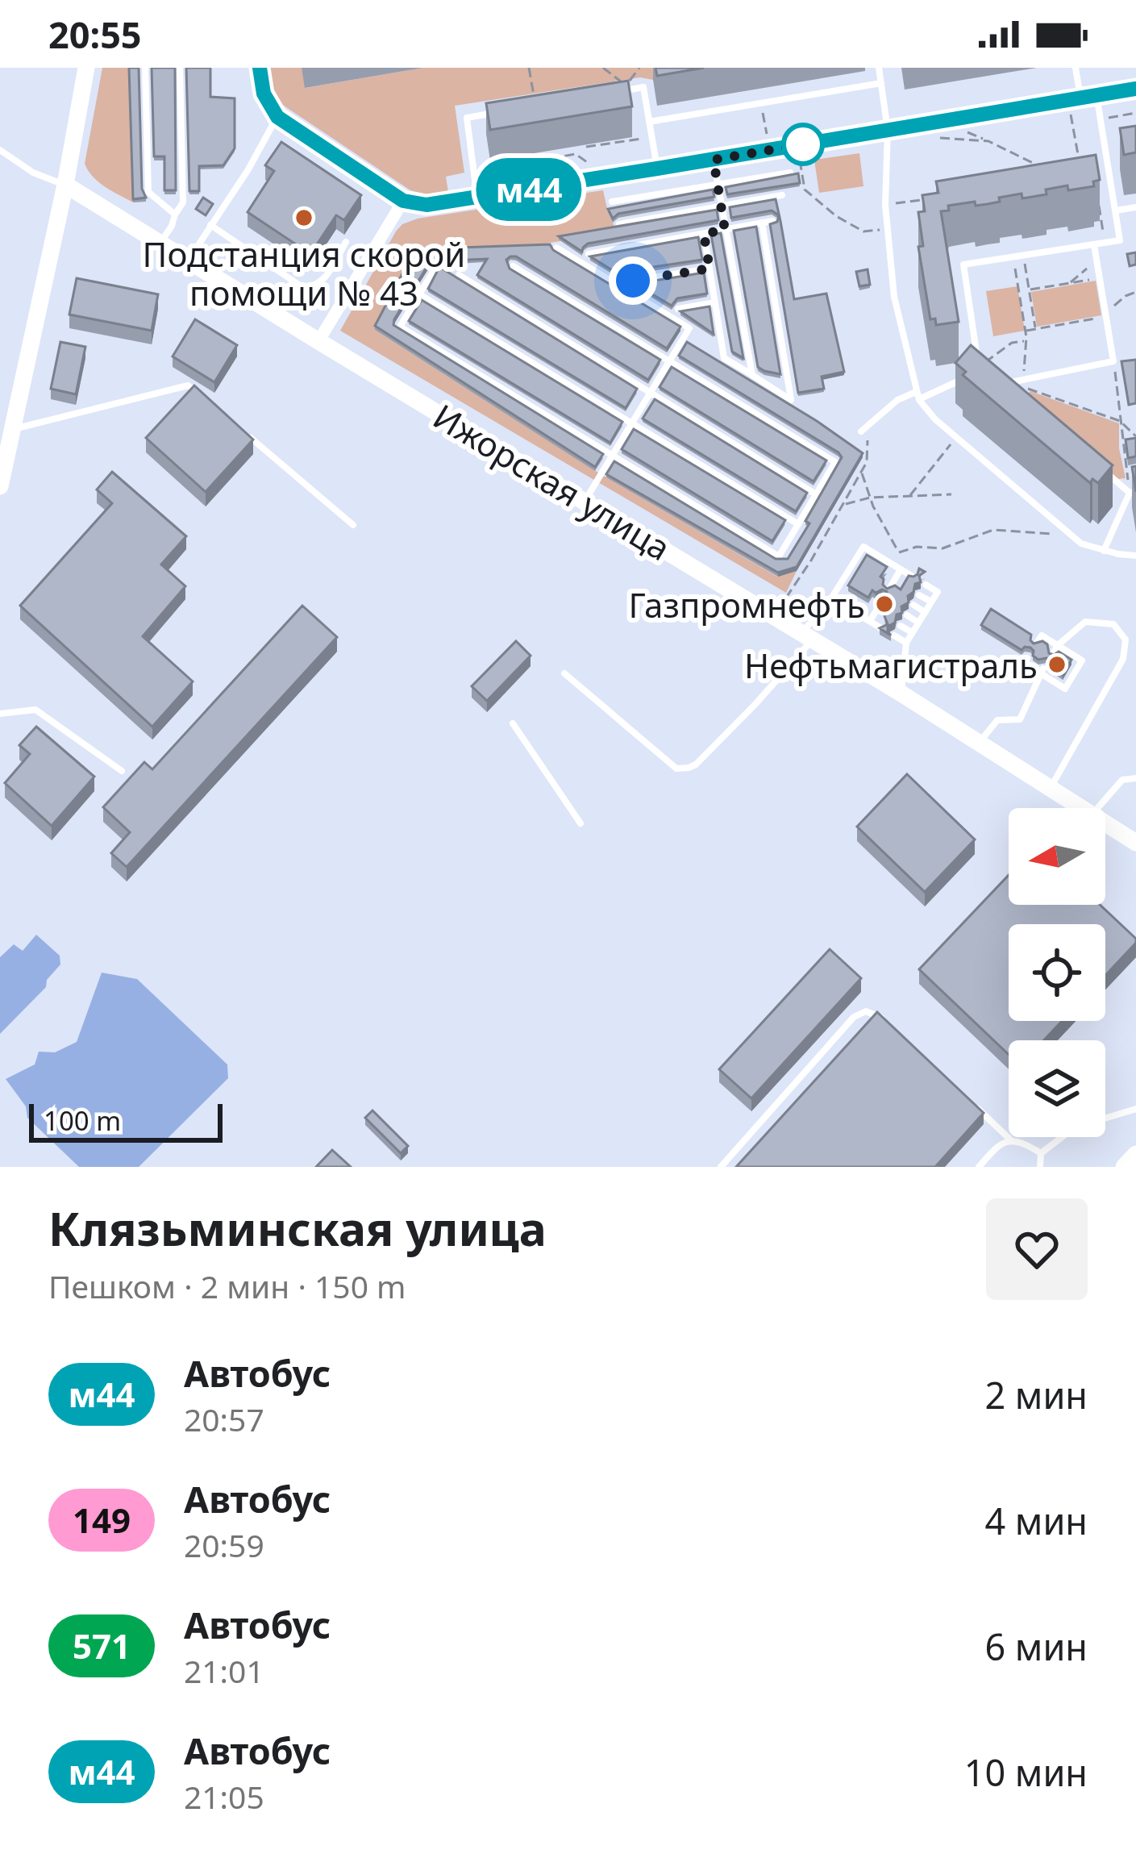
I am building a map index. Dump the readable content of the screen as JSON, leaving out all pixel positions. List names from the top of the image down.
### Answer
{
  "streets": {
    "street": ["Ижорская улица"]
  },
  "places": ["Подстанция скорой помощи № 43", "Газпромнефть", "Нефтьмагистраль"],
  "lines": ["bus line м44"],
  "scale_bar": "100 m",
  "north": "left",
  "page": {
    "status": "20:55",
    "on_map": "м44",
    "scale": "100 m",
    "heading": ["Клязьминская улица", "Пешком · 2 мин · 150 m"],
    "list": [
      {
        "mark": "м44",
        "name": "Автобус",
        "note": "20:57",
        "value": "2 мин"
      },
      {
        "mark": "149",
        "name": "Автобус",
        "note": "20:59",
        "value": "4 мин"
      },
      {
        "mark": "571",
        "name": "Автобус",
        "note": "21:01",
        "value": "6 мин"
      },
      {
        "mark": "м44",
        "name": "Автобус",
        "note": "21:05",
        "value": "10 мин"
      }
    ]
  }
}
